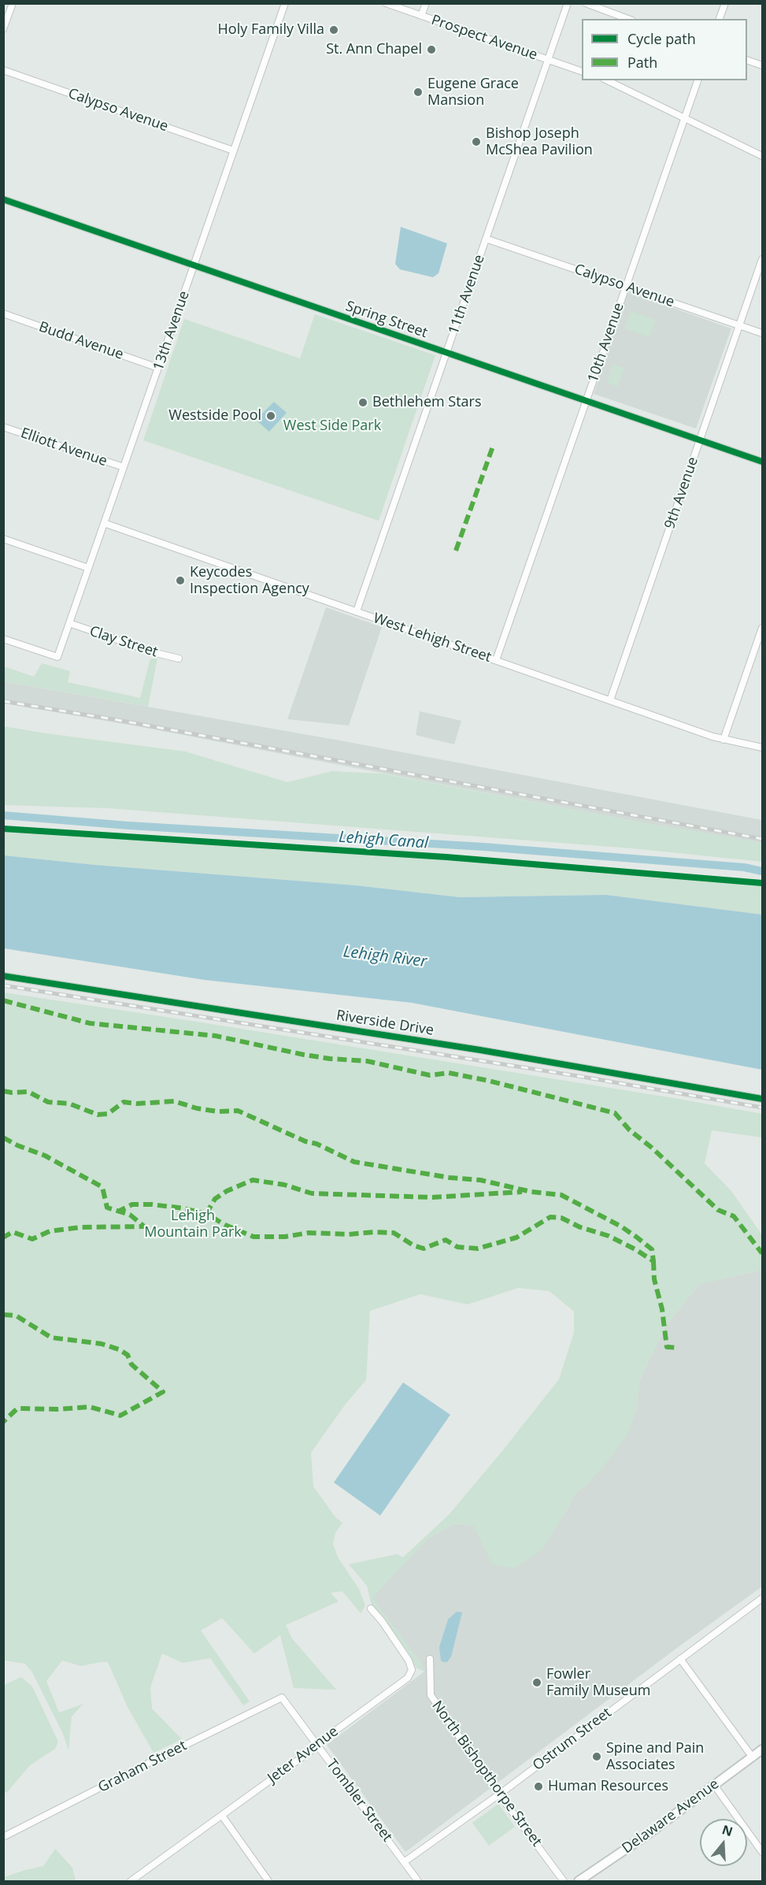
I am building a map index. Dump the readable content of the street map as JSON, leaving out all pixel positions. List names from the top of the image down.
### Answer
{
  "streets": {
    "main road": ["Delaware Avenue"],
    "street": [
      "Prospect Avenue",
      "Calypso Avenue",
      "11th Avenue",
      "Spring Street",
      "13th Avenue",
      "Budd Avenue",
      "10th Avenue",
      "Elliott Avenue",
      "9th Avenue",
      "West Lehigh Street",
      "Clay Street",
      "Riverside Drive",
      "Ostrum Street",
      "Jeter Avenue",
      "Graham Street",
      "North Bishopthorpe Street",
      "Tombler Street"
    ]
  },
  "crossings": [
    ["Prospect Avenue", "11th Avenue"],
    ["Calypso Avenue", "11th Avenue"],
    ["Calypso Avenue", "13th Avenue"],
    ["Calypso Avenue", "10th Avenue"],
    ["Calypso Avenue", "9th Avenue"],
    ["11th Avenue", "Spring Street"],
    ["11th Avenue", "West Lehigh Street"],
    ["Spring Street", "13th Avenue"],
    ["Spring Street", "10th Avenue"],
    ["Spring Street", "9th Avenue"],
    ["13th Avenue", "Budd Avenue"],
    ["13th Avenue", "Elliott Avenue"],
    ["13th Avenue", "West Lehigh Street"],
    ["13th Avenue", "Clay Street"],
    ["10th Avenue", "West Lehigh Street"],
    ["9th Avenue", "West Lehigh Street"],
    ["Ostrum Street", "North Bishopthorpe Street"],
    ["Ostrum Street", "Tombler Street"],
    ["Jeter Avenue", "Tombler Street"],
    ["Graham Street", "Tombler Street"]
  ],
  "water": ["Lehigh Canal", "Lehigh River"],
  "parks": ["West Side Park", "Lehigh Mountain Park"],
  "places": [
    "Holy Family Villa",
    "St. Ann Chapel",
    "Eugene Grace Mansion",
    "Bishop Joseph McShea Pavilion",
    "Bethlehem Stars",
    "Westside Pool",
    "Keycodes Inspection Agency",
    "Fowler Family Museum",
    "Spine and Pain Associates",
    "Human Resources"
  ],
  "legend": ["Cycle path", "Path"],
  "north": "top"
}
